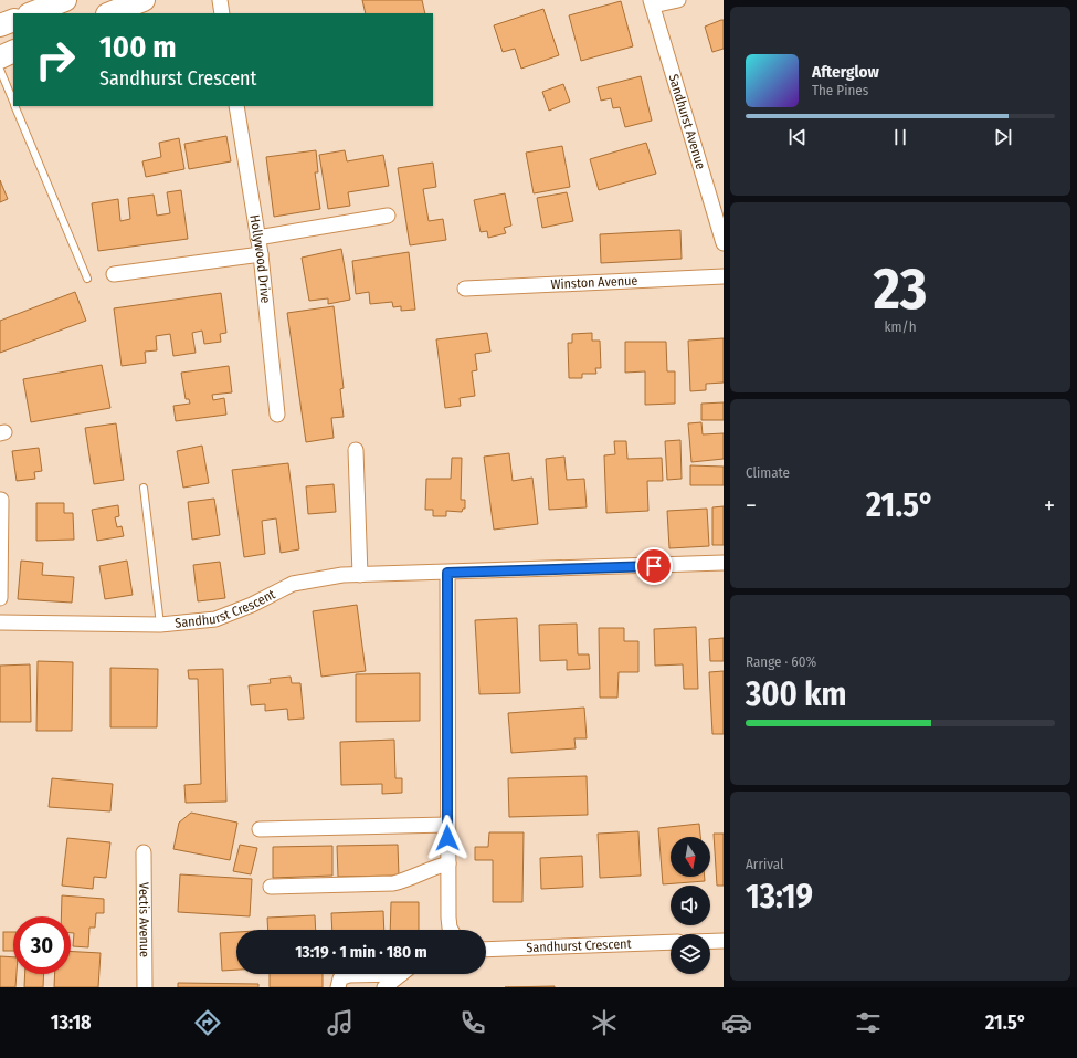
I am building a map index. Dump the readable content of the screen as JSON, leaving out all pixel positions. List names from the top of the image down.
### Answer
{
  "streets": {
    "street": [
      "Sandhurst Avenue",
      "Hollywood Drive",
      "Winston Avenue",
      "Sandhurst Crescent",
      "Vectis Avenue"
    ]
  },
  "north": "bottom",
  "page": {
    "turn": ["100 m", "Sandhurst Crescent"],
    "song": ["Afterglow", "The Pines"],
    "tile": [
      ["23", "km/h"],
      "Climate",
      ["Range · 60%", "300 km"],
      ["Arrival", "13:19"]
    ],
    "heat": ["−", "21.5°", "+"],
    "limit": "30",
    "trip": "13:19 · 1 min · 180 m",
    "tabs": ["13:18", "21.5°"]
  }
}
